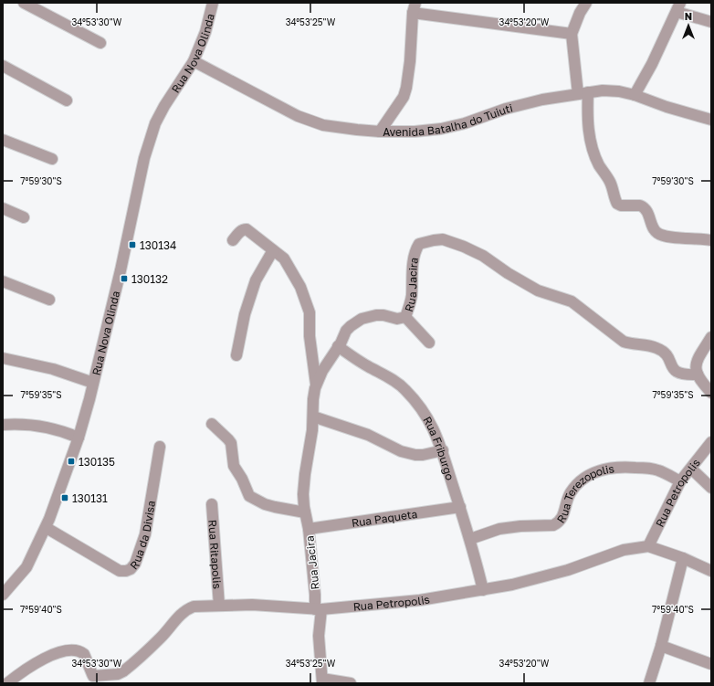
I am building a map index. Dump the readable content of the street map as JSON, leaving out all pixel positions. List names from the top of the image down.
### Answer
{
  "streets": {
    "street": [
      "Rua Nova Olinda",
      "Avenida Batalha do Tuiuti",
      "Rua Jacira",
      "Rua Friburgo",
      "Rua Petropolis",
      "Rua Terezopolis",
      "Rua Paqueta",
      "Rua da Divisa",
      "Rua Ritapolis"
    ]
  },
  "crossings": [
    ["Rua Nova Olinda", "Avenida Batalha do Tuiuti"],
    ["Rua Nova Olinda", "Rua da Divisa"],
    ["Rua Jacira", "Rua Friburgo"],
    ["Rua Jacira", "Rua Petropolis"],
    ["Rua Jacira", "Rua Paqueta"],
    ["Rua Friburgo", "Rua Petropolis"],
    ["Rua Friburgo", "Rua Terezopolis"],
    ["Rua Friburgo", "Rua Paqueta"],
    ["Rua Petropolis", "Rua Terezopolis"],
    ["Rua Petropolis", "Rua Ritapolis"]
  ],
  "places": {
    "transit": [
      "130134",
      "130132",
      "130135",
      "130131"
    ]
  },
  "north": "top",
  "coordinates": [
    "34°53'30\"W",
    "34°53'25\"W",
    "34°53'20\"W",
    "7°59'30\"S",
    "7°59'35\"S",
    "7°59'40\"S"
  ]
}
